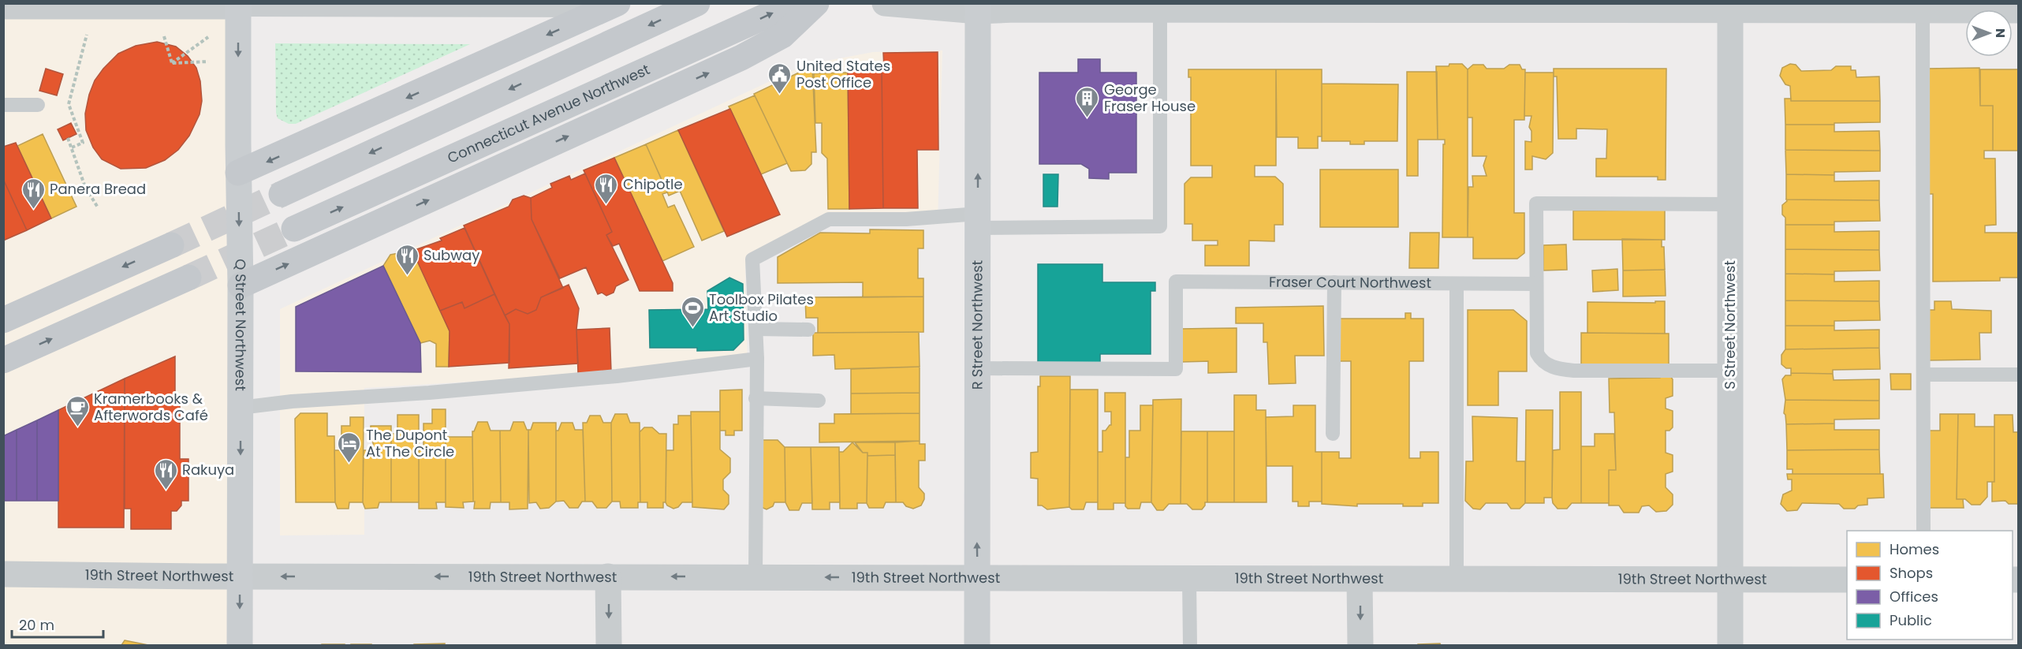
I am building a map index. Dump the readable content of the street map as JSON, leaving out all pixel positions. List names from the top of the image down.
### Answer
{
  "streets": {
    "main road": ["Connecticut Avenue Northwest", "Q Street Northwest", "R Street Northwest"],
    "street": ["S Street Northwest", "19th Street Northwest"],
    "lane": ["Fraser Court Northwest"]
  },
  "crossings": [
    ["Fraser Court Northwest", "R Street Northwest"],
    ["Q Street Northwest", "19th Street Northwest"],
    ["R Street Northwest", "19th Street Northwest"],
    ["S Street Northwest", "19th Street Northwest"]
  ],
  "one_way": ["Q Street Northwest", "R Street Northwest", "19th Street Northwest"],
  "places": {
    "public building": ["United States Post Office"],
    "building": ["George Fraser House"],
    "restaurant": [
      "Chipotle",
      "Panera Bread",
      "Subway",
      "Rakuya"
    ],
    "sports": ["Toolbox Pilates Art Studio"],
    "cafe": ["Kramerbooks & Afterwords Café"],
    "hotel": ["The Dupont At The Circle"]
  },
  "legend": [
    "Homes",
    "Shops",
    "Offices",
    "Public"
  ],
  "scale_bar": "20 m",
  "north": "right"
}
